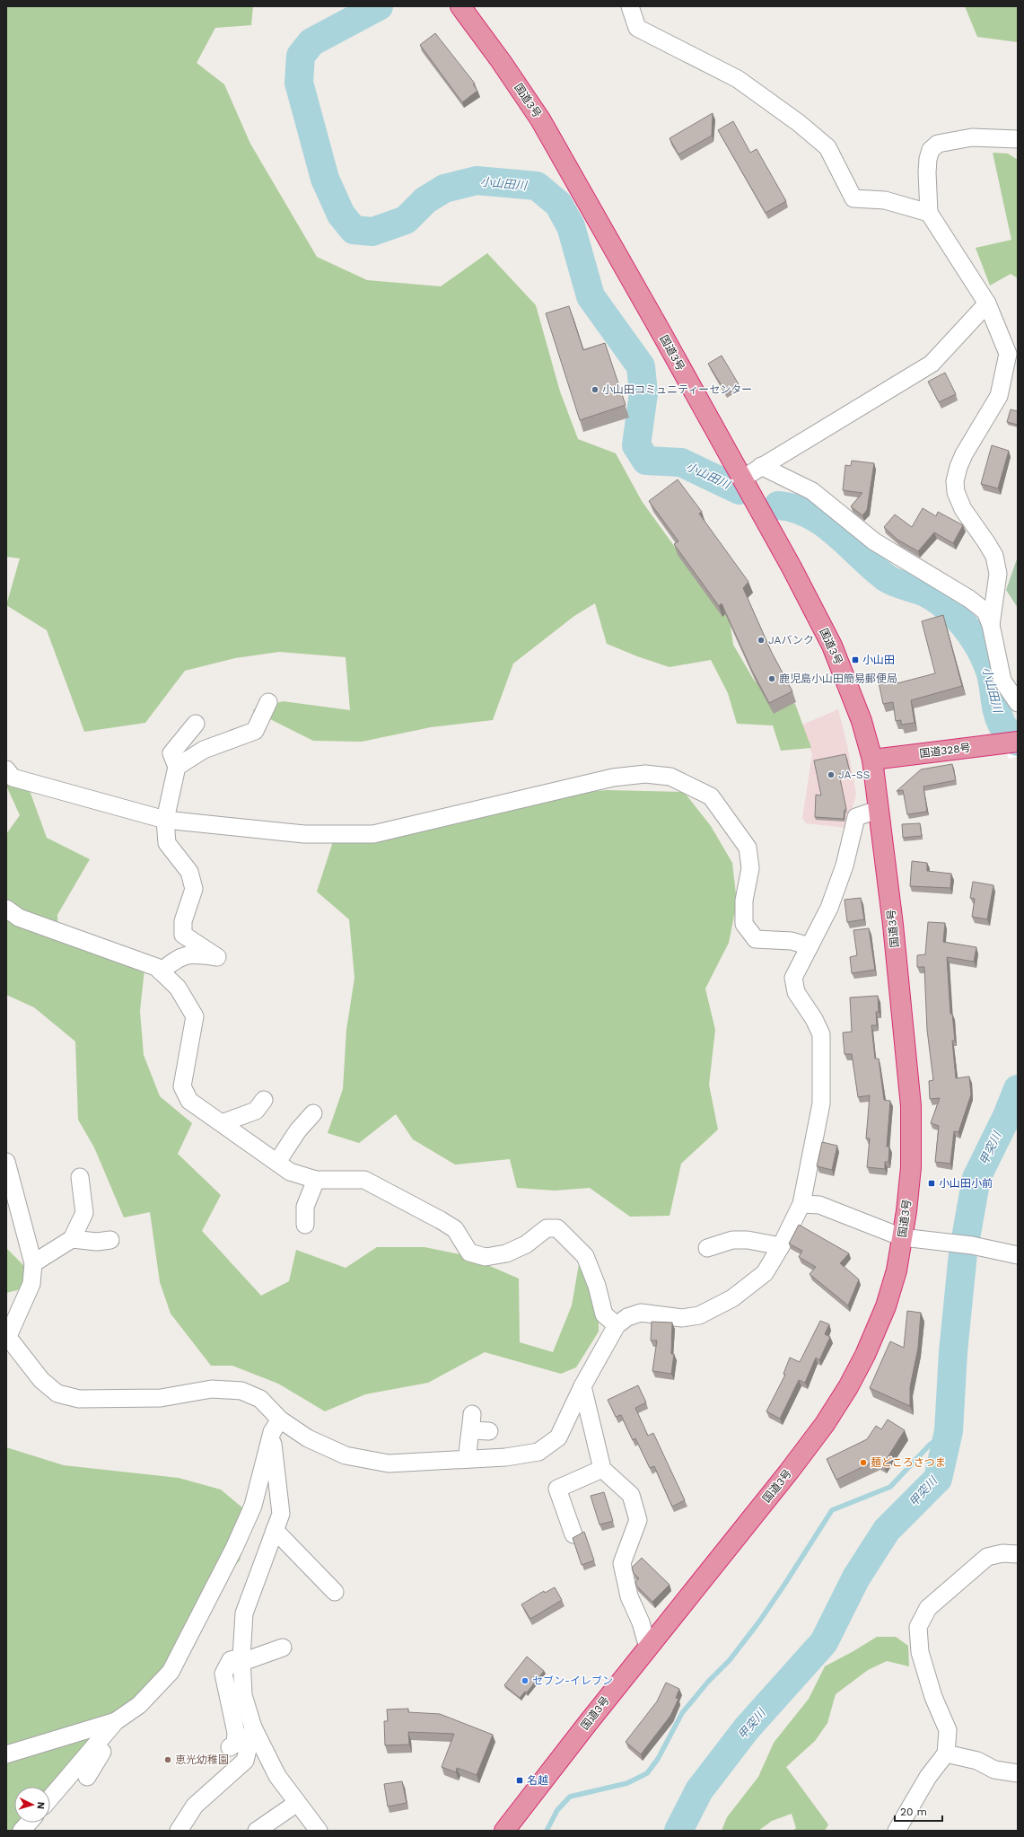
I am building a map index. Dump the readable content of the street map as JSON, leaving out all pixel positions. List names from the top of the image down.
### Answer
{
  "streets": {
    "highway": ["国道3号", "国道328号"]
  },
  "crossings": [
    ["国道3号", "国道328号"]
  ],
  "water": ["小山田川", "甲突川"],
  "places": {
    "other": [
      "小山田コミュニティーセンター",
      "JAバンク",
      "鹿児島小山田簡易郵便局",
      "JA-SS",
      "麺どころさつま",
      "セブン-イレブン",
      "恵光幼稚園"
    ],
    "transit": ["小山田", "小山田小前", "名越"]
  },
  "scale_bar": "20 m",
  "north": "right"
}
